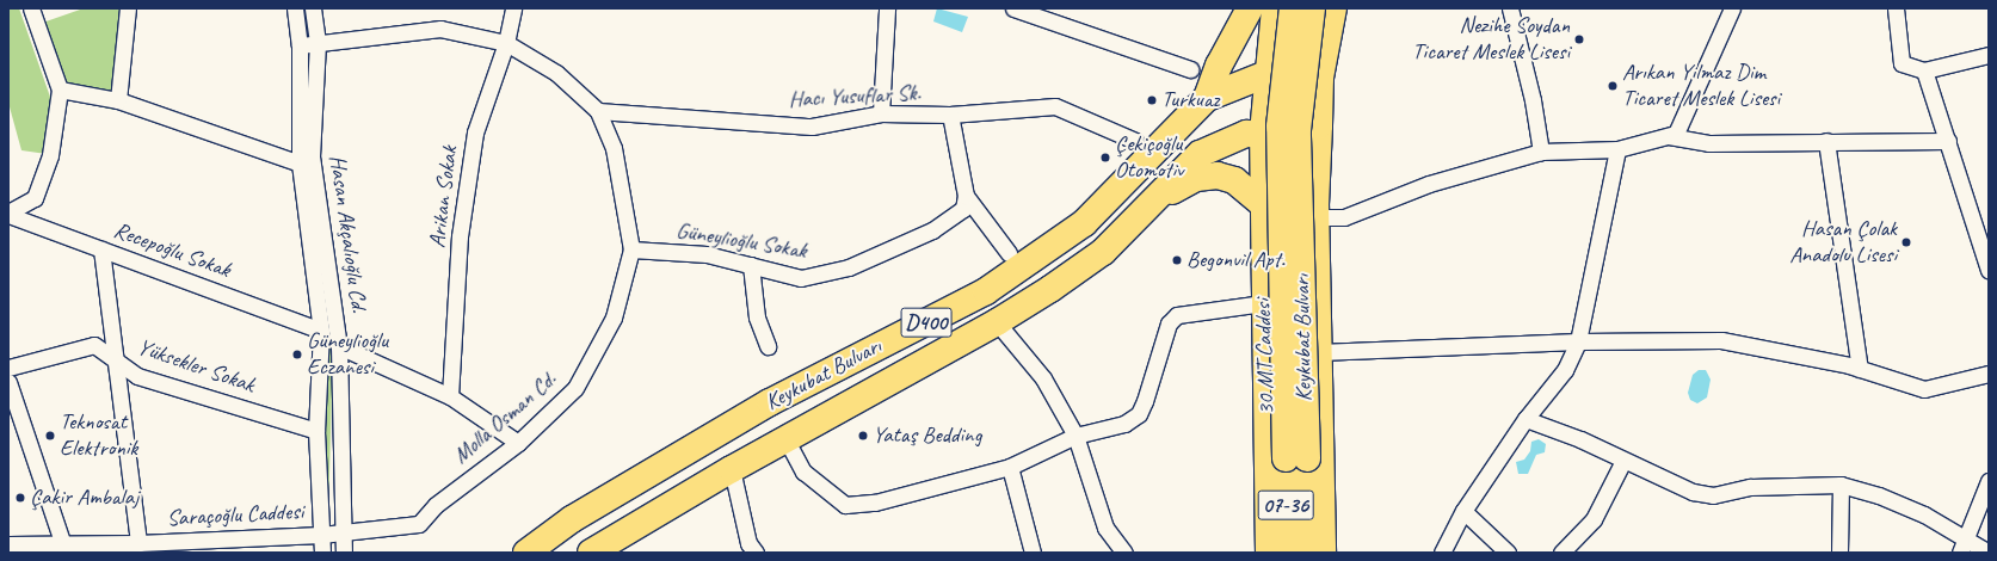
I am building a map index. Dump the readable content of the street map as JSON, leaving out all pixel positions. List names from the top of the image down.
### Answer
{
  "streets": {
    "highway": ["D400", "Keykubat Bulvarı", "07-36"],
    "main road": ["30 MT Caddesi"],
    "street": [
      "Hacı Yusuflar Sk.",
      "Arikan Sokak",
      "Hasan Akçalıoğlu Cd.",
      "Güneylioğlu Sokak",
      "Recepoğlu Sokak",
      "Yüksekler Sokak",
      "Molla Osman Cd.",
      "Saraçoğlu Caddesi"
    ]
  },
  "crossings": [
    ["Hacı Yusuflar Sk.", "Molla Osman Cd."],
    ["Arikan Sokak", "Molla Osman Cd."],
    ["Hasan Akçalıoğlu Cd.", "Recepoğlu Sokak"],
    ["Hasan Akçalıoğlu Cd.", "Yüksekler Sokak"],
    ["Hasan Akçalıoğlu Cd.", "Molla Osman Cd."],
    ["Hasan Akçalıoğlu Cd.", "Saraçoğlu Caddesi"],
    ["Güneylioğlu Sokak", "Molla Osman Cd."],
    ["Keykubat Bulvarı", "30 MT Caddesi"],
    ["Keykubat Bulvarı", "07-36"],
    ["Molla Osman Cd.", "Saraçoğlu Caddesi"]
  ],
  "places": [
    "Nezihe Soydan Ticaret Meslek Lisesi",
    "Arıkan Yılmaz Dim Ticaret Meslek Lisesi",
    "Turkuaz",
    "Çekiçoğlu Otomotiv",
    "Hasan Çolak Anadolu Lisesi",
    "Begonvil Apt.",
    "Güneylioğlu Eczanesi",
    "Teknosat Elektronik",
    "Yataş Bedding",
    "Çakir Ambalaj"
  ]
}
